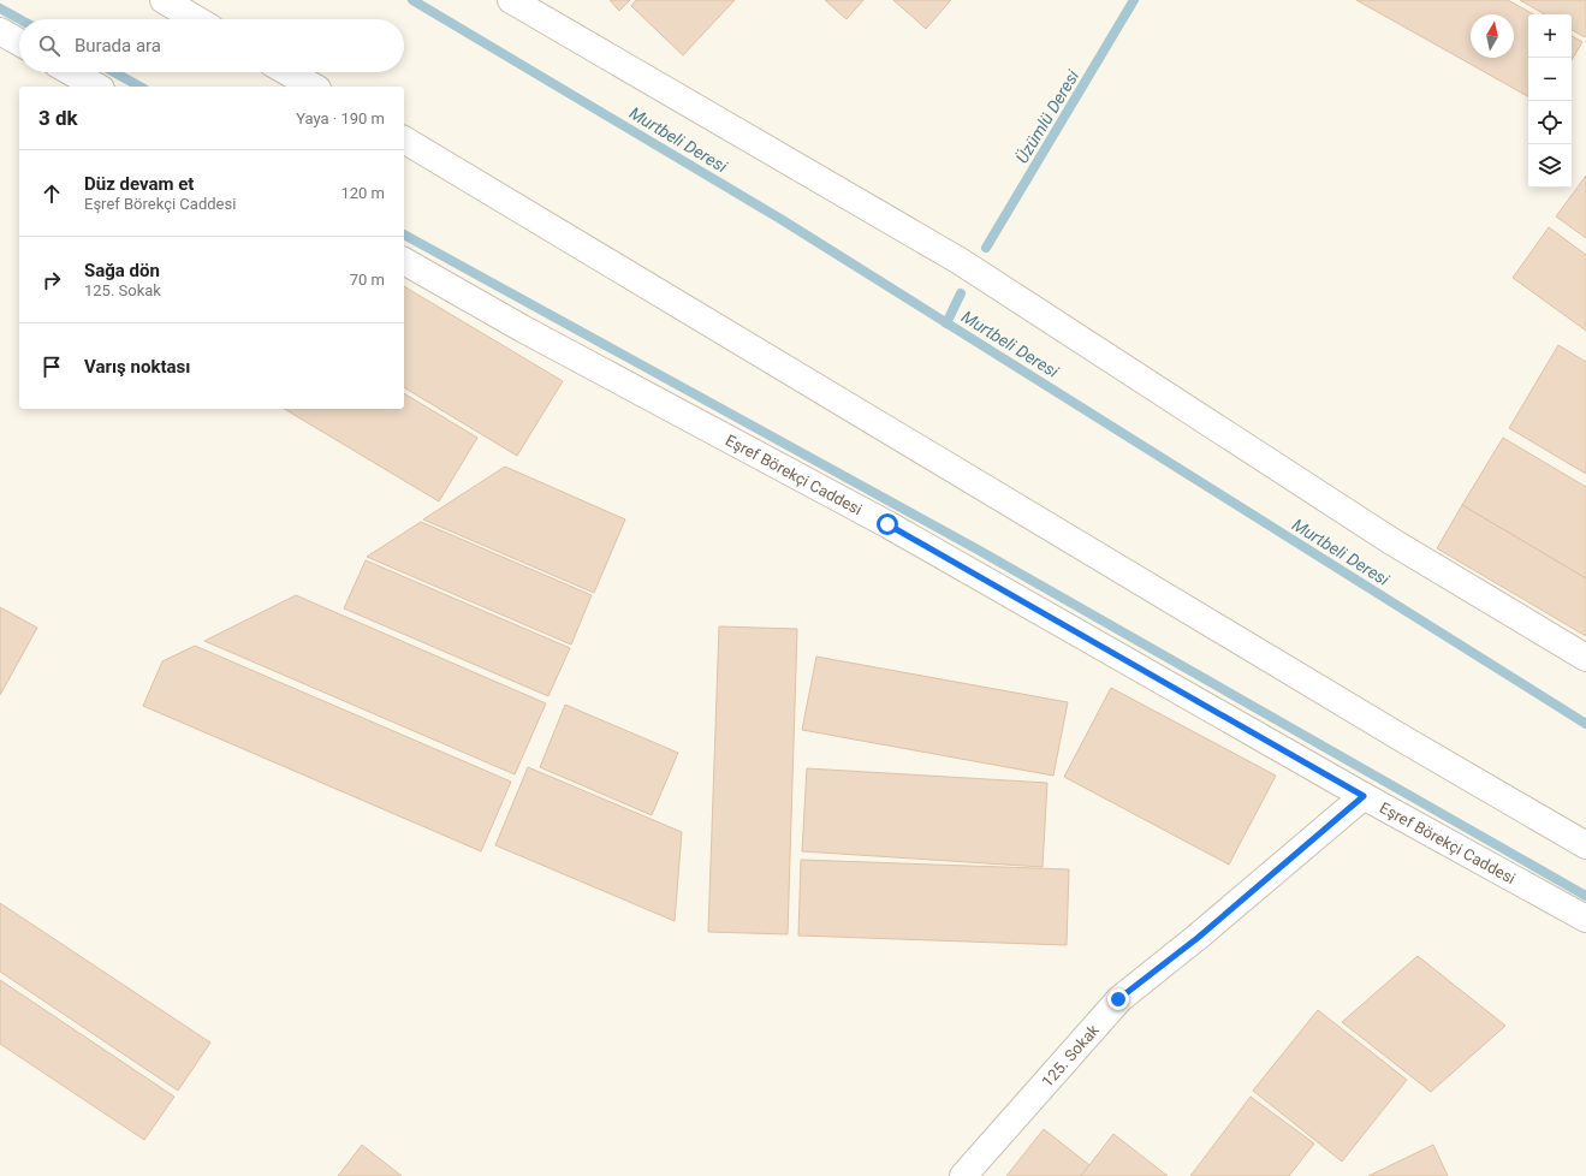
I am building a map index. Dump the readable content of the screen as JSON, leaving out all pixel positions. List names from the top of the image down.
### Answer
{
  "streets": {
    "street": ["Eşref Börekçi Caddesi", "125. Sokak"]
  },
  "crossings": [
    ["Eşref Börekçi Caddesi", "125. Sokak"]
  ],
  "water": ["Üzümlü Deresi", "Murtbeli Deresi"],
  "north": "top",
  "page": {
    "map_buttons": ["+", "−"],
    "search": "Burada ara",
    "heading": ["3 dk", "Yaya · 190 m"],
    "list": [
      ["Düz devam et", "Eşref Börekçi Caddesi", "120 m"],
      ["Sağa dön", "125. Sokak", "70 m"],
      "Varış noktası"
    ]
  }
}
